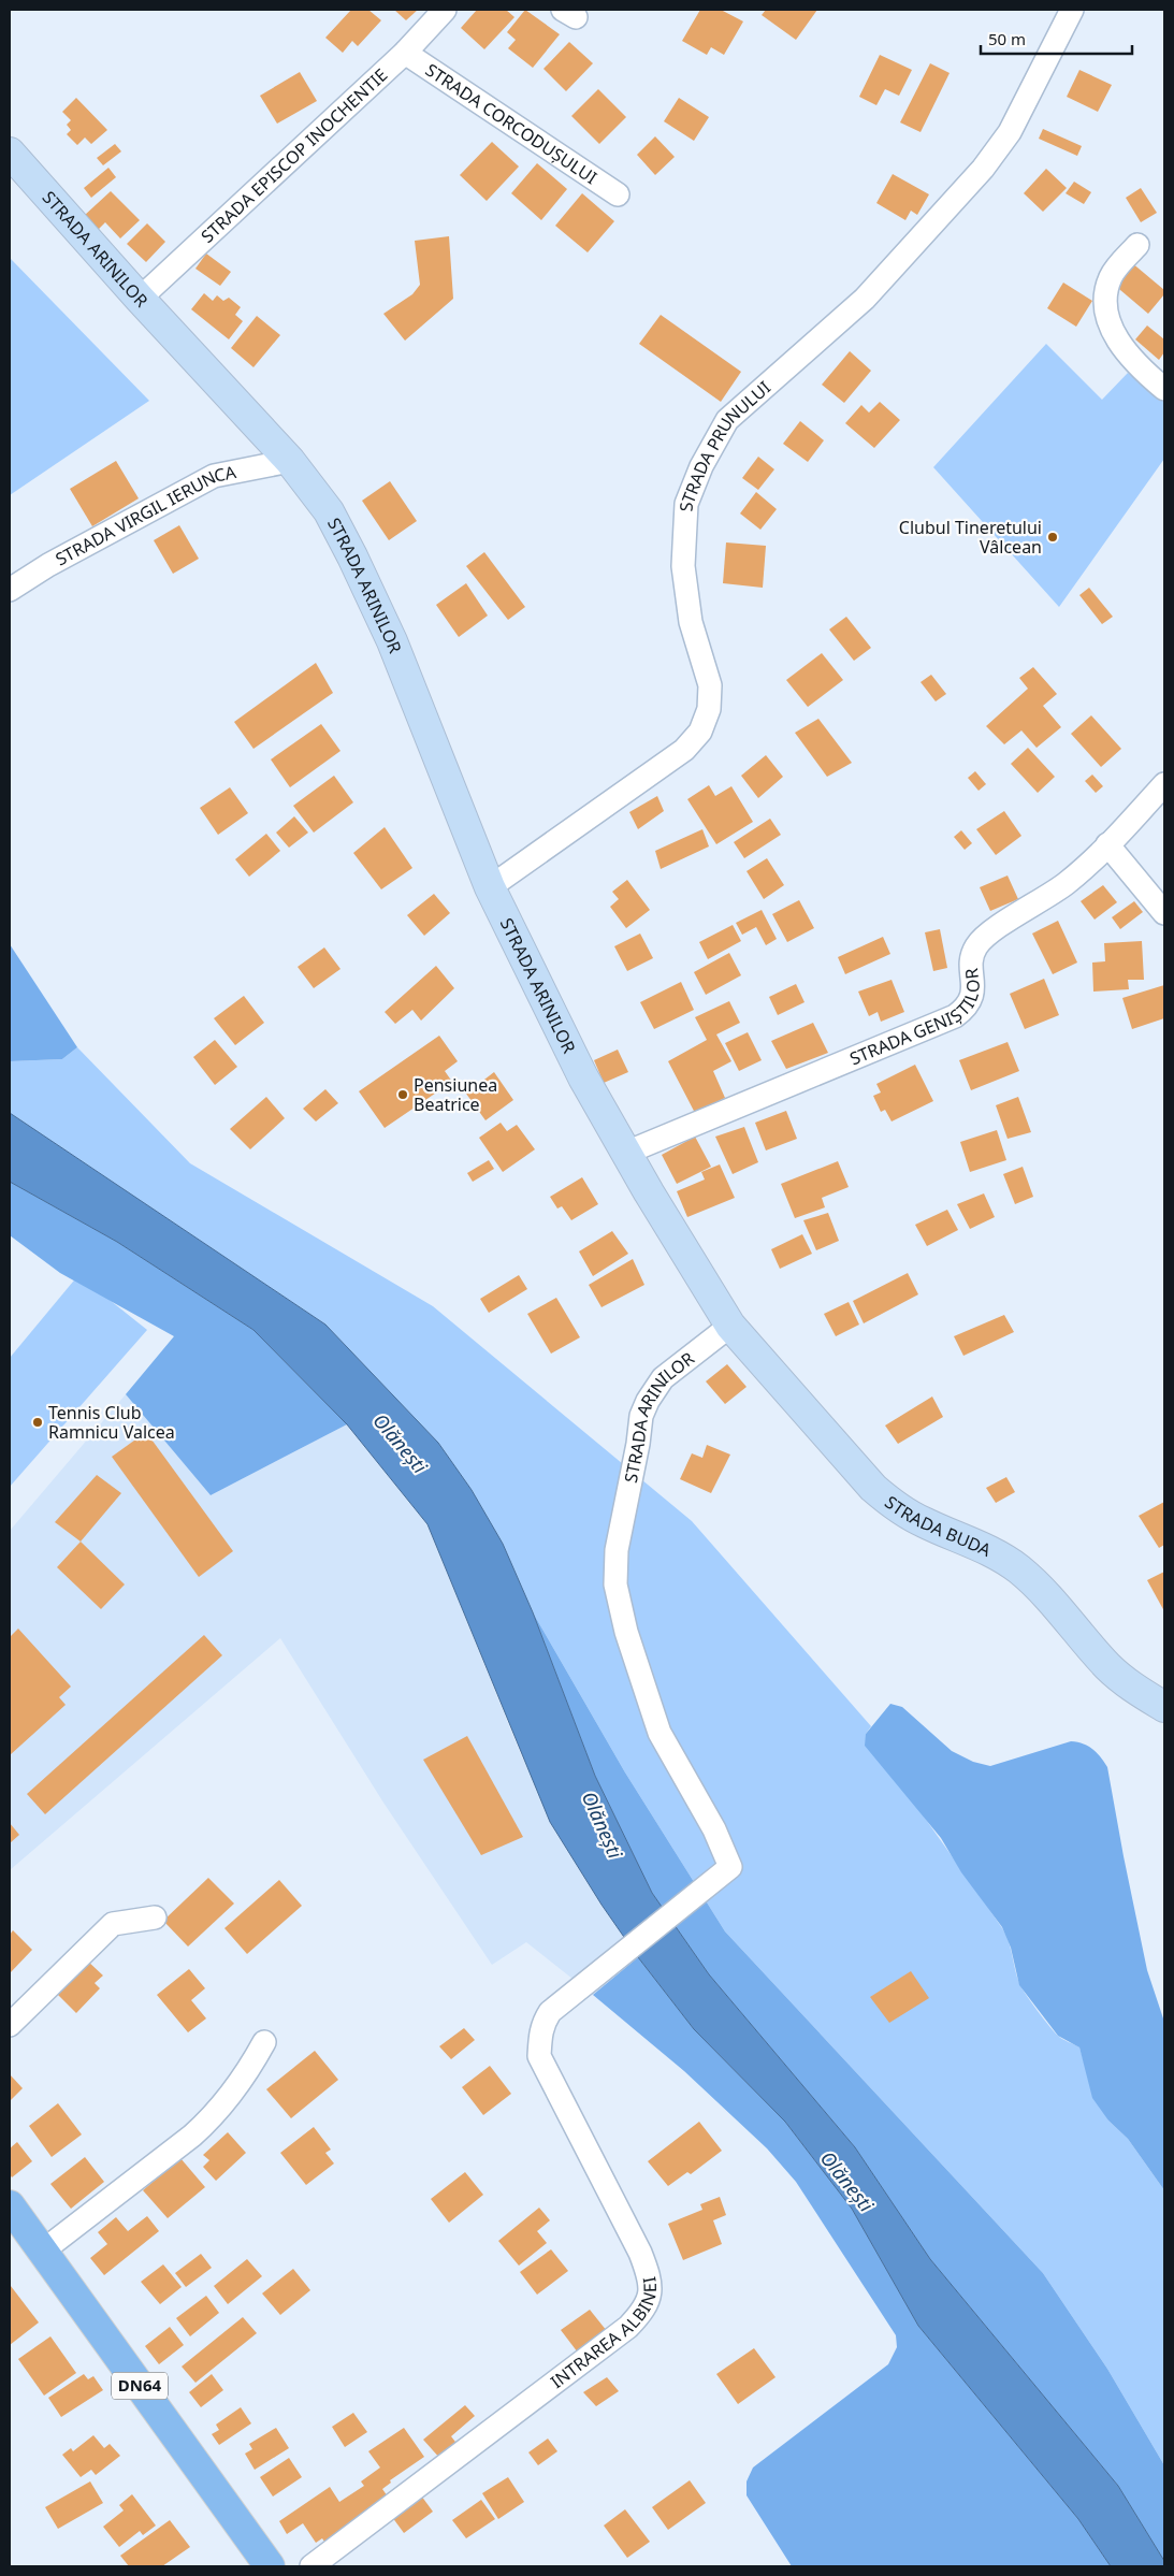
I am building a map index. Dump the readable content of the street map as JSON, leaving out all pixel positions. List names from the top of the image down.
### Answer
{
  "streets": {
    "main road": ["DN64"],
    "street": [
      "STRADA CORCODUȘULUI",
      "STRADA EPISCOP INOCHENTIE",
      "STRADA ARINILOR",
      "STRADA PRUNULUI",
      "STRADA VIRGIL IERUNCA",
      "STRADA GENIȘTILOR",
      "STRADA BUDA",
      "INTRAREA ALBINEI"
    ]
  },
  "crossings": [
    ["STRADA CORCODUȘULUI", "STRADA EPISCOP INOCHENTIE"],
    ["STRADA EPISCOP INOCHENTIE", "STRADA ARINILOR"],
    ["STRADA ARINILOR", "STRADA PRUNULUI"],
    ["STRADA ARINILOR", "STRADA VIRGIL IERUNCA"],
    ["STRADA ARINILOR", "STRADA GENIȘTILOR"],
    ["STRADA ARINILOR", "STRADA BUDA"],
    ["STRADA ARINILOR", "INTRAREA ALBINEI"]
  ],
  "water": ["Olănești"],
  "places": ["Clubul Tineretului Vâlcean", "Pensiunea Beatrice", "Tennis Club Ramnicu Valcea"],
  "scale_bar": "50 m"
}
